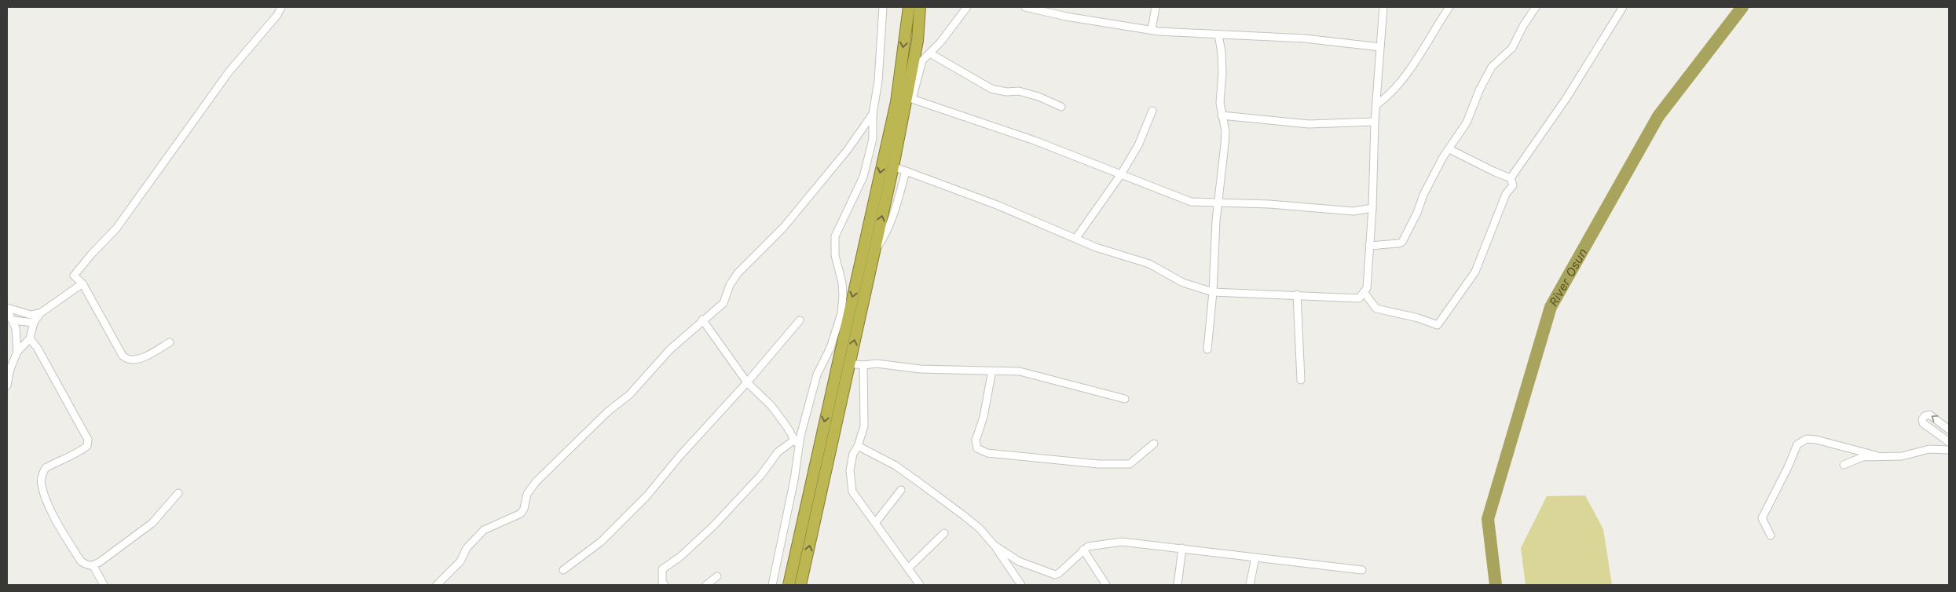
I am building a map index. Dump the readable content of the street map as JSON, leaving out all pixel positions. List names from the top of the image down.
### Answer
{
  "water": ["River Osun"]
}
